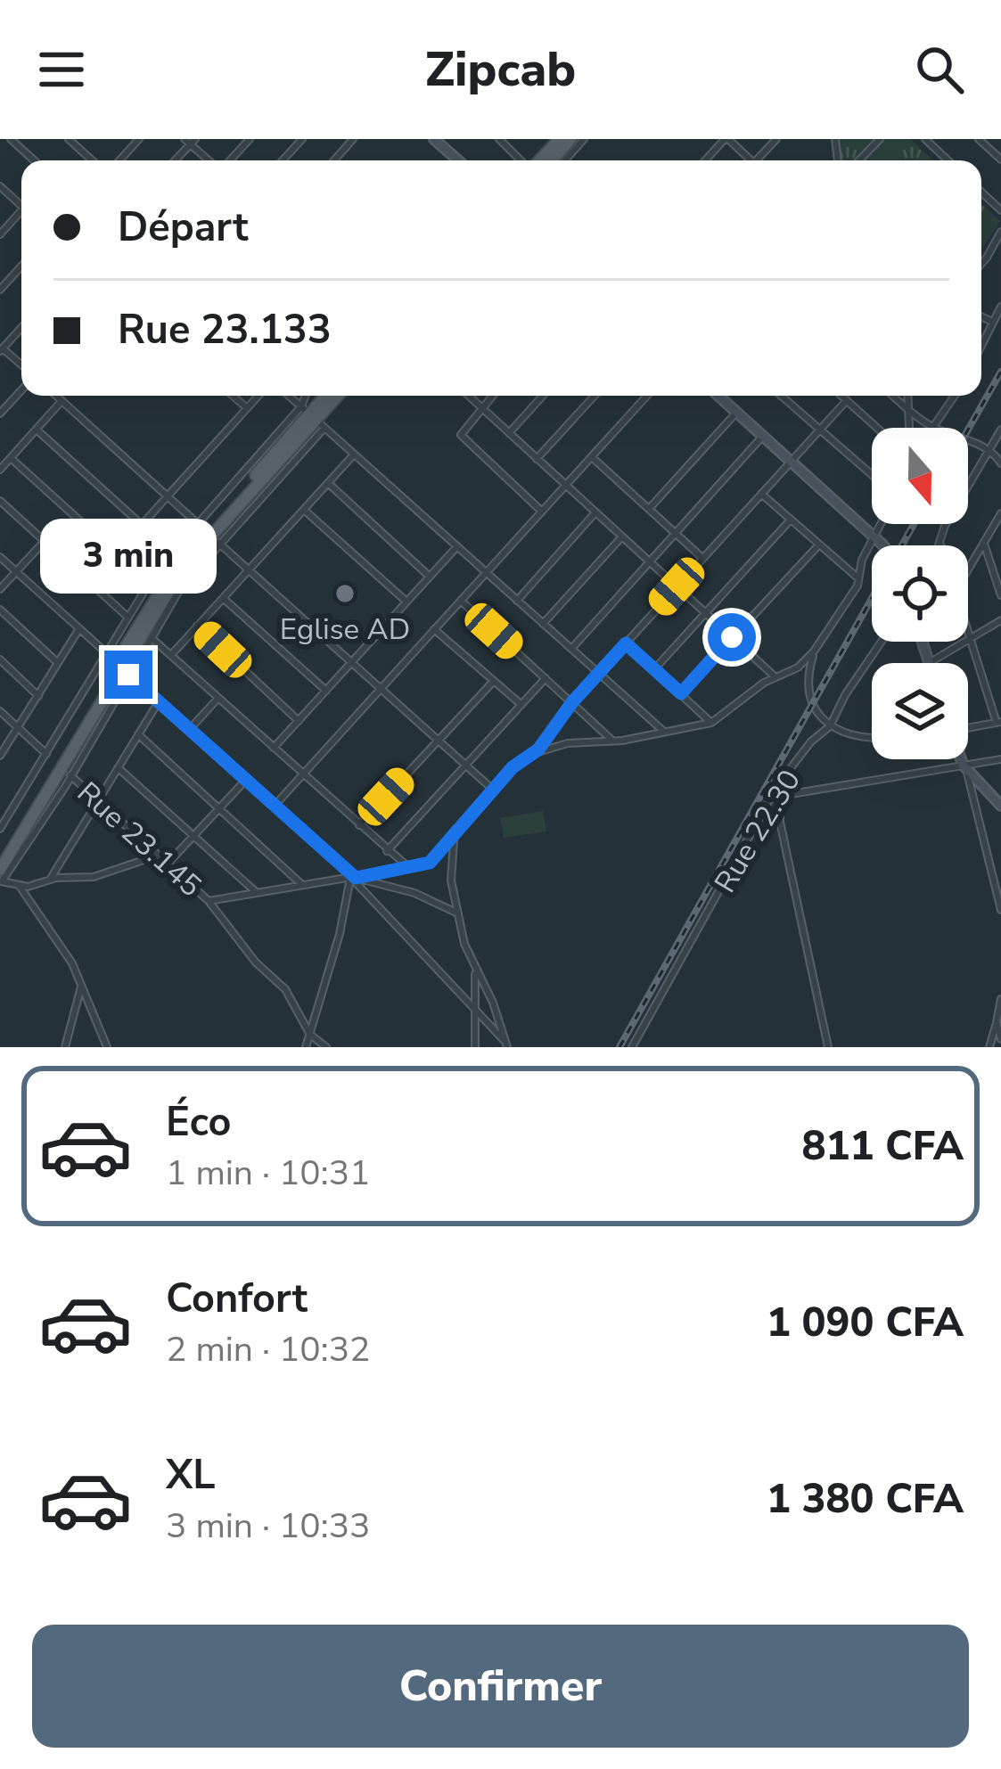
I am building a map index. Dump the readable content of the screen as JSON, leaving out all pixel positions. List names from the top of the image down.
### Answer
{
  "streets": {
    "street": ["Rue 22.30", "Rue 23.145"]
  },
  "places": ["Eglise AD"],
  "north": "bottom",
  "page": {
    "header": "Zipcab",
    "banner": ["Départ", "Rue 23.133"],
    "bubble": "3 min",
    "list": [
      {
        "name": "Éco",
        "note": "1 min · 10:31",
        "value": "811 CFA"
      },
      {
        "name": "Confort",
        "note": "2 min · 10:32",
        "value": "1 090 CFA"
      },
      {
        "name": "XL",
        "note": "3 min · 10:33",
        "value": "1 380 CFA"
      }
    ],
    "buttons": "Confirmer"
  }
}
